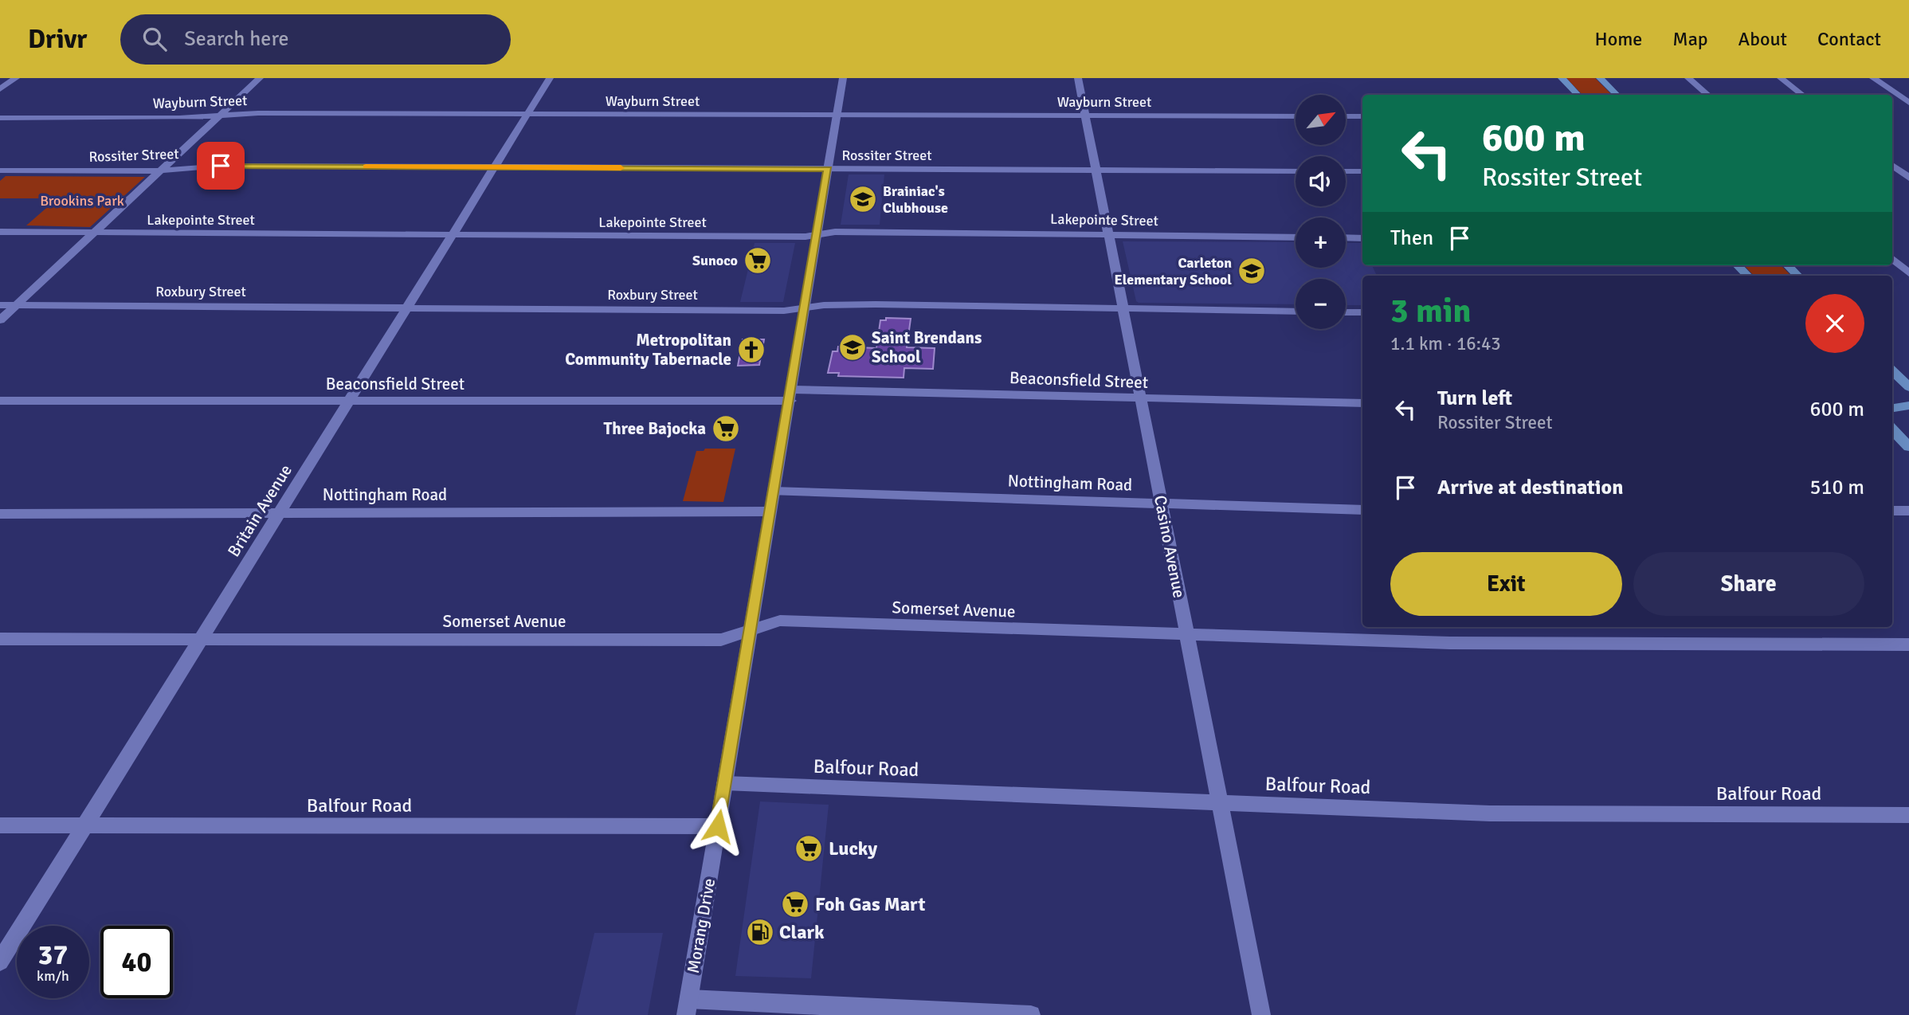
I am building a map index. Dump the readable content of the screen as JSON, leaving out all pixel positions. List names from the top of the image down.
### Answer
{
  "streets": {
    "street": [
      "Wayburn Street",
      "Rossiter Street",
      "Lakepointe Street",
      "Roxbury Street",
      "Beaconsfield Street",
      "Nottingham Road",
      "Britain Avenue",
      "Casino Avenue",
      "Somerset Avenue",
      "Balfour Road",
      "Morang Drive"
    ]
  },
  "crossings": [
    ["Wayburn Street", "Britain Avenue"],
    ["Wayburn Street", "Casino Avenue"],
    ["Wayburn Street", "Morang Drive"],
    ["Rossiter Street", "Britain Avenue"],
    ["Rossiter Street", "Casino Avenue"],
    ["Rossiter Street", "Morang Drive"],
    ["Lakepointe Street", "Britain Avenue"],
    ["Lakepointe Street", "Casino Avenue"],
    ["Lakepointe Street", "Morang Drive"],
    ["Roxbury Street", "Britain Avenue"],
    ["Roxbury Street", "Casino Avenue"],
    ["Roxbury Street", "Morang Drive"],
    ["Beaconsfield Street", "Britain Avenue"],
    ["Beaconsfield Street", "Casino Avenue"],
    ["Beaconsfield Street", "Morang Drive"],
    ["Nottingham Road", "Britain Avenue"],
    ["Nottingham Road", "Casino Avenue"],
    ["Nottingham Road", "Morang Drive"],
    ["Britain Avenue", "Somerset Avenue"],
    ["Britain Avenue", "Balfour Road"],
    ["Casino Avenue", "Somerset Avenue"],
    ["Casino Avenue", "Balfour Road"],
    ["Somerset Avenue", "Morang Drive"],
    ["Balfour Road", "Morang Drive"]
  ],
  "parks": ["Brookins Park"],
  "places": {
    "school or university": ["Brainiac's Clubhouse", "Carleton Elementary School", "Saint Brendans School"],
    "supermarket": [
      "Sunoco",
      "Three Bajocka",
      "Lucky",
      "Foh Gas Mart"
    ],
    "church": ["Metropolitan Community Tabernacle"],
    "fuel station": ["Clark"]
  },
  "north": "top right",
  "page": {
    "header": "Drivr",
    "search": "Search here",
    "nav": [
      "Home",
      "Map",
      "About",
      "Contact"
    ],
    "map_buttons": ["+", "−"],
    "turn": ["600 m", "Rossiter Street"],
    "then": "Then",
    "heading": ["3 min", "1.1 km · 16:43"],
    "list": [
      {
        "name": "Turn left",
        "note": "Rossiter Street",
        "value": "600 m"
      },
      {
        "name": "Arrive at destination",
        "value": "510 m"
      }
    ],
    "buttons": ["Exit", "Share"],
    "speed": "37 km/h",
    "limit": "40"
  }
}
